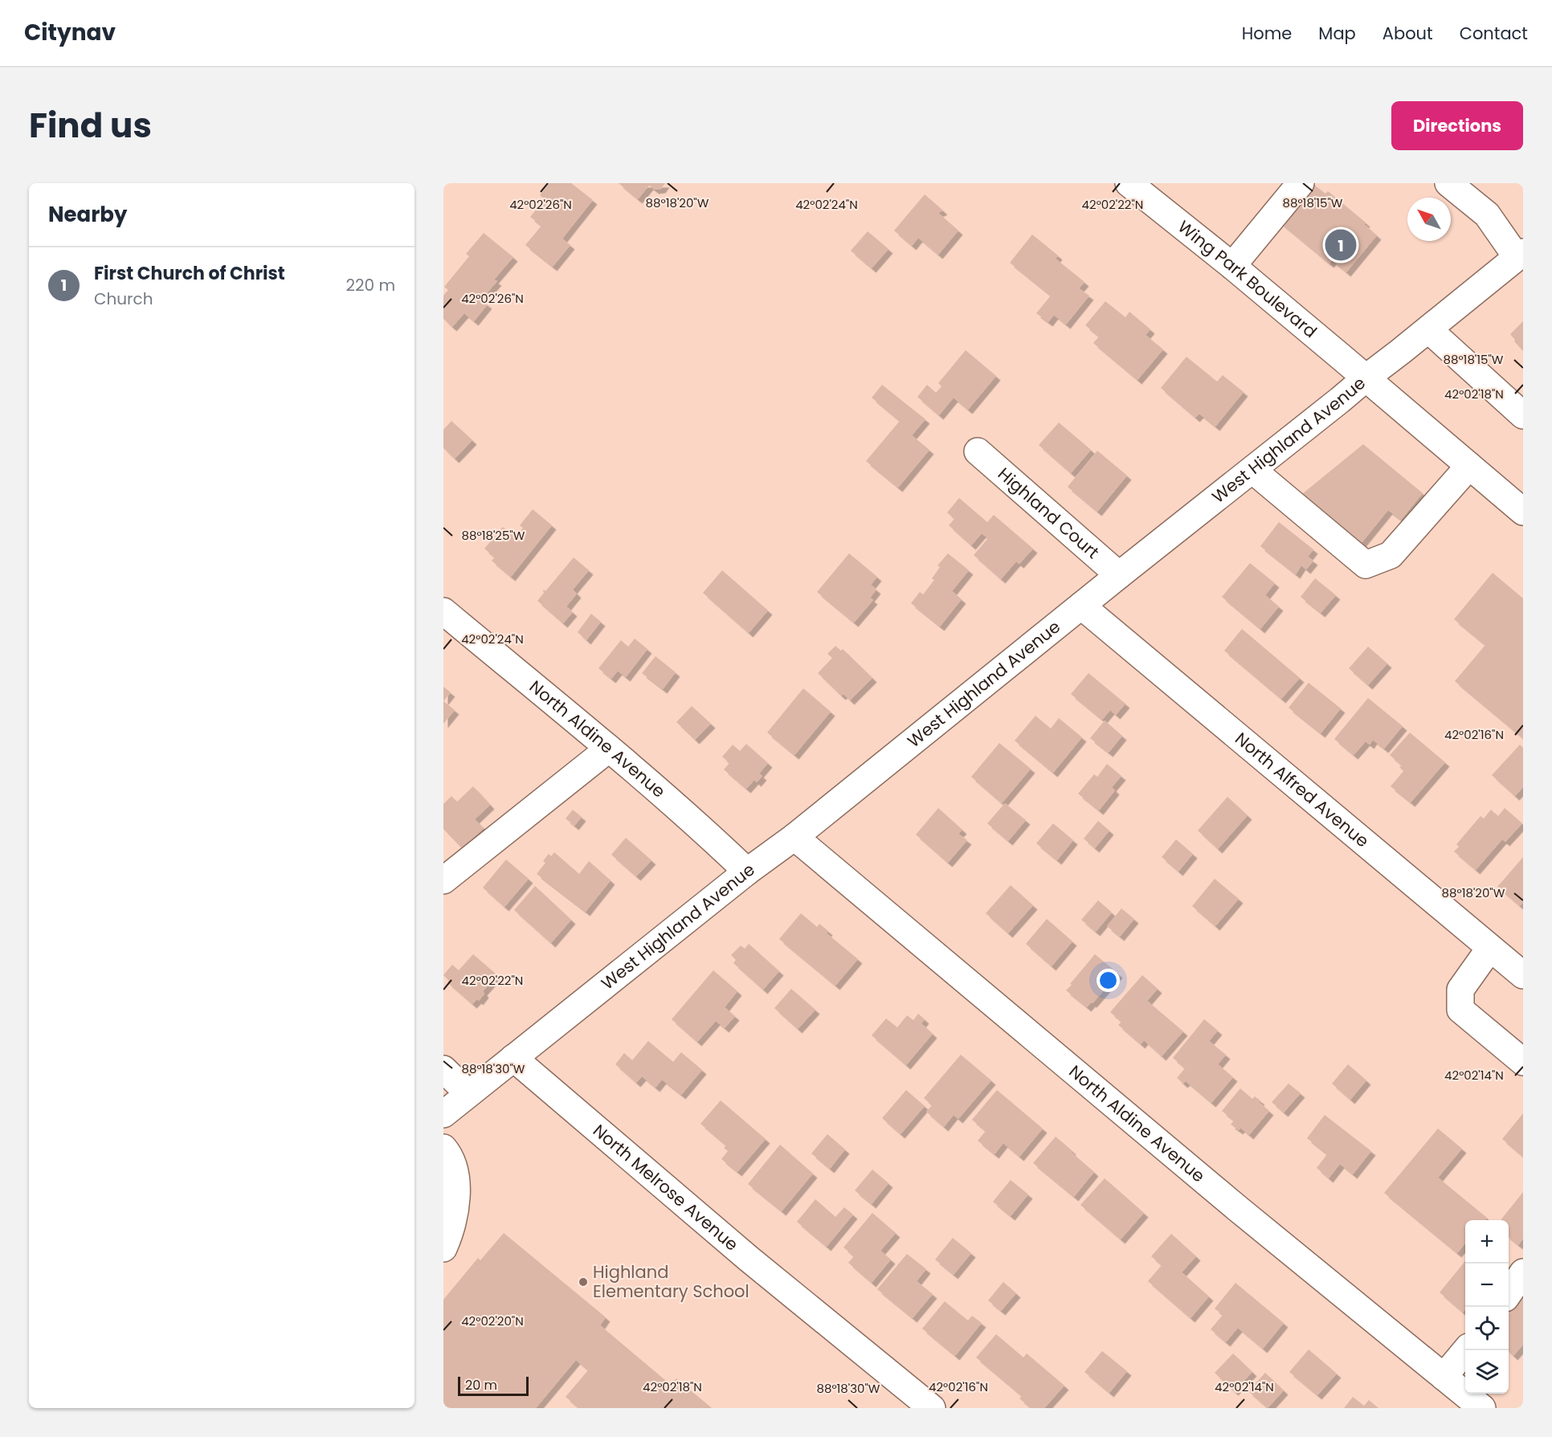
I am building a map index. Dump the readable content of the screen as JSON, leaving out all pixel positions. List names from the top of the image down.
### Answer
{
  "streets": {
    "street": [
      "Wing Park Boulevard",
      "West Highland Avenue",
      "Highland Court",
      "North Aldine Avenue",
      "North Alfred Avenue",
      "North Melrose Avenue"
    ]
  },
  "crossings": [
    ["Wing Park Boulevard", "West Highland Avenue"],
    ["West Highland Avenue", "Highland Court"],
    ["West Highland Avenue", "North Aldine Avenue"],
    ["West Highland Avenue", "North Alfred Avenue"],
    ["West Highland Avenue", "North Melrose Avenue"]
  ],
  "places": ["Highland Elementary School"],
  "scale_bar": "20 m",
  "north": "top left",
  "page": {
    "header": "Citynav",
    "nav": [
      "Home",
      "Map",
      "About",
      "Contact"
    ],
    "title": "Find us",
    "buttons": "Directions",
    "heading": "Nearby",
    "pins": "1",
    "list": [
      {
        "mark": "1",
        "name": "First Church of Christ",
        "note": "Church",
        "value": "220 m"
      }
    ],
    "map_buttons": ["+", "−"],
    "scale": "20 m"
  },
  "coordinates": [
    "88°18'20\"W",
    "88°18'15\"W",
    "42°02'26\"N",
    "42°02'24\"N",
    "42°02'22\"N",
    "42°02'18\"N",
    "88°18'25\"W",
    "42°02'16\"N",
    "88°18'30\"W",
    "42°02'14\"N",
    "42°02'20\"N"
  ]
}
